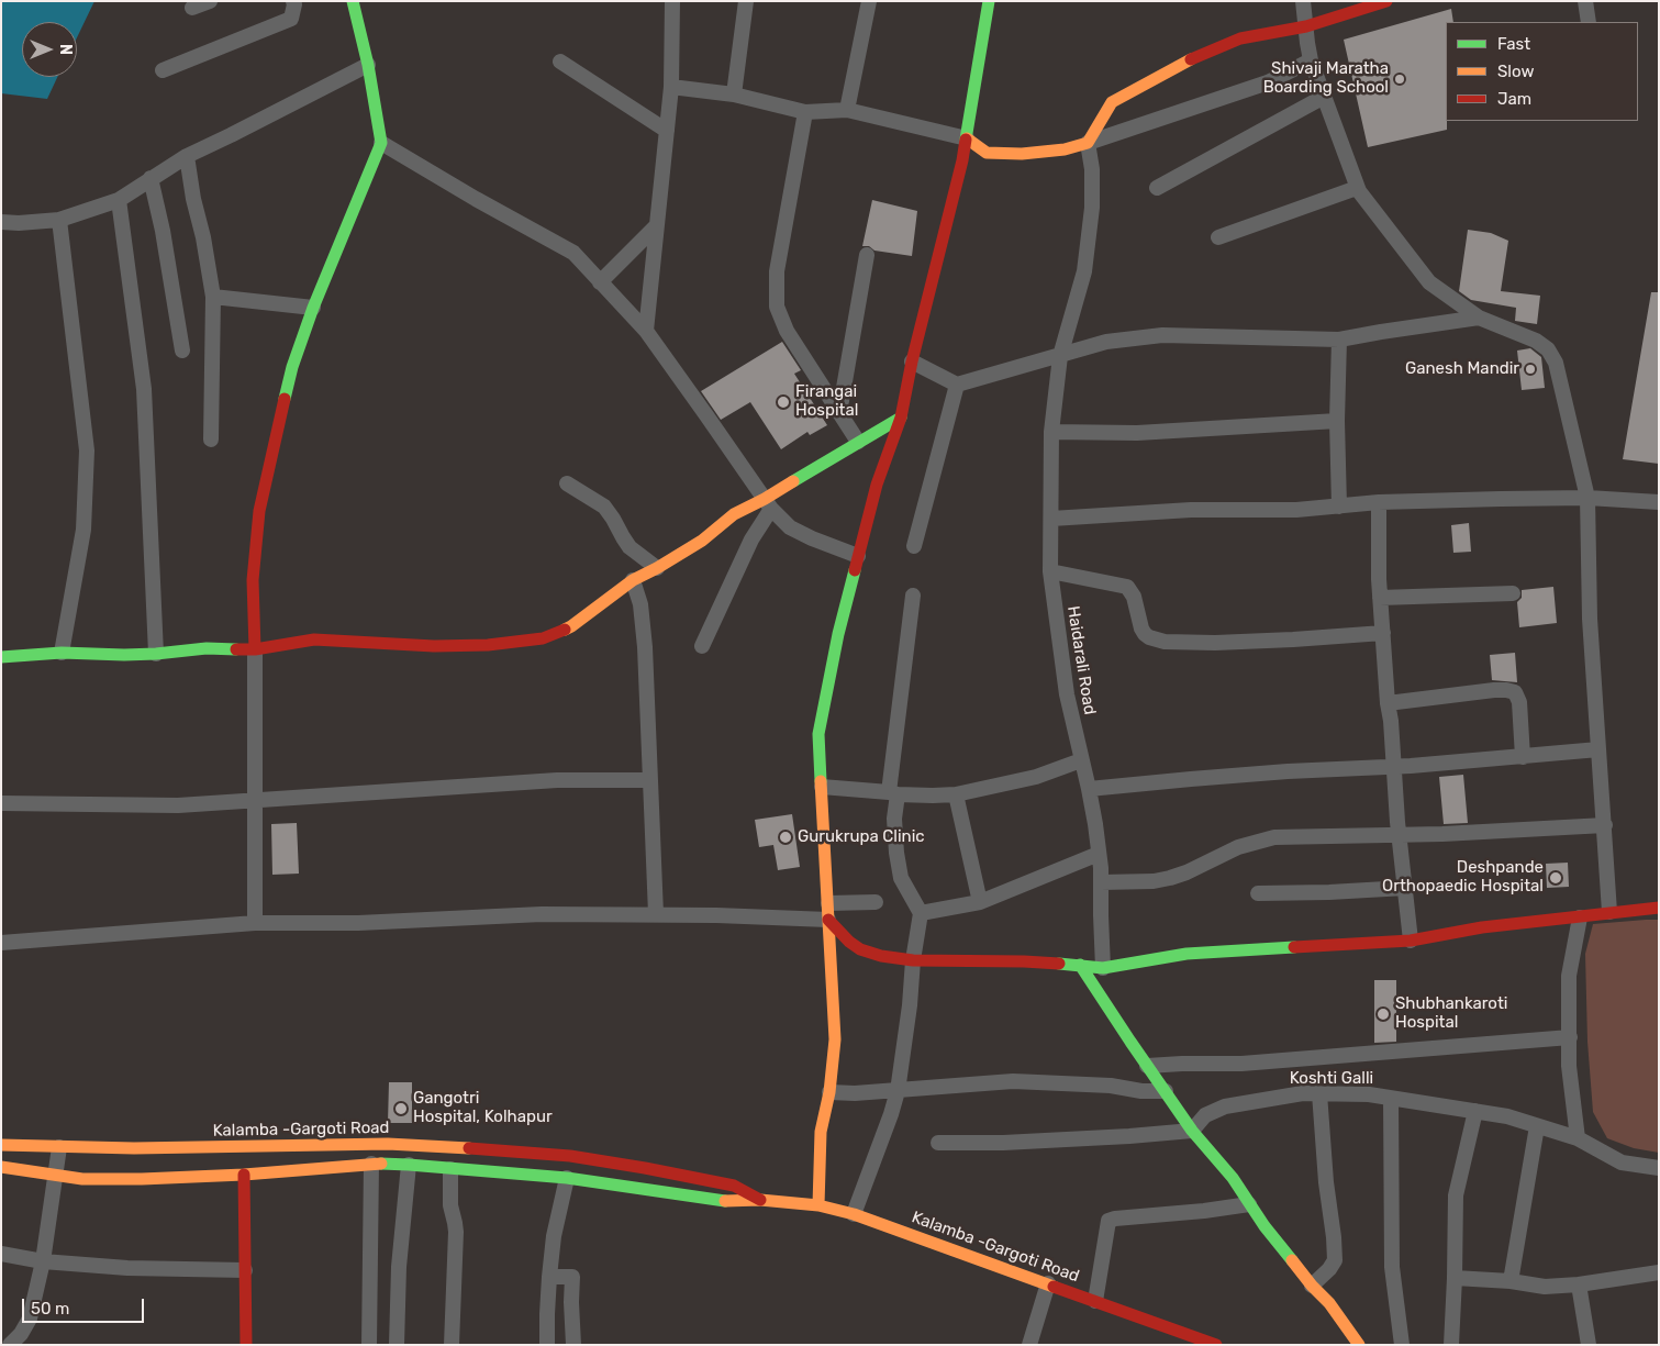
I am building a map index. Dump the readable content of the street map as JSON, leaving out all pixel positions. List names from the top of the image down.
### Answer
{
  "streets": {
    "street": ["Haidarali Road", "Koshti Galli", "Kalamba -Gargoti Road"]
  },
  "places": [
    "Shivaji Maratha Boarding School",
    "Ganesh Mandir",
    "Firangai Hospital",
    "Gurukrupa Clinic",
    "Deshpande Orthopaedic Hospital",
    "Shubhankaroti Hospital",
    "Gangotri Hospital, Kolhapur"
  ],
  "legend": ["Fast", "Slow", "Jam"],
  "scale_bar": "50 m",
  "north": "right"
}
